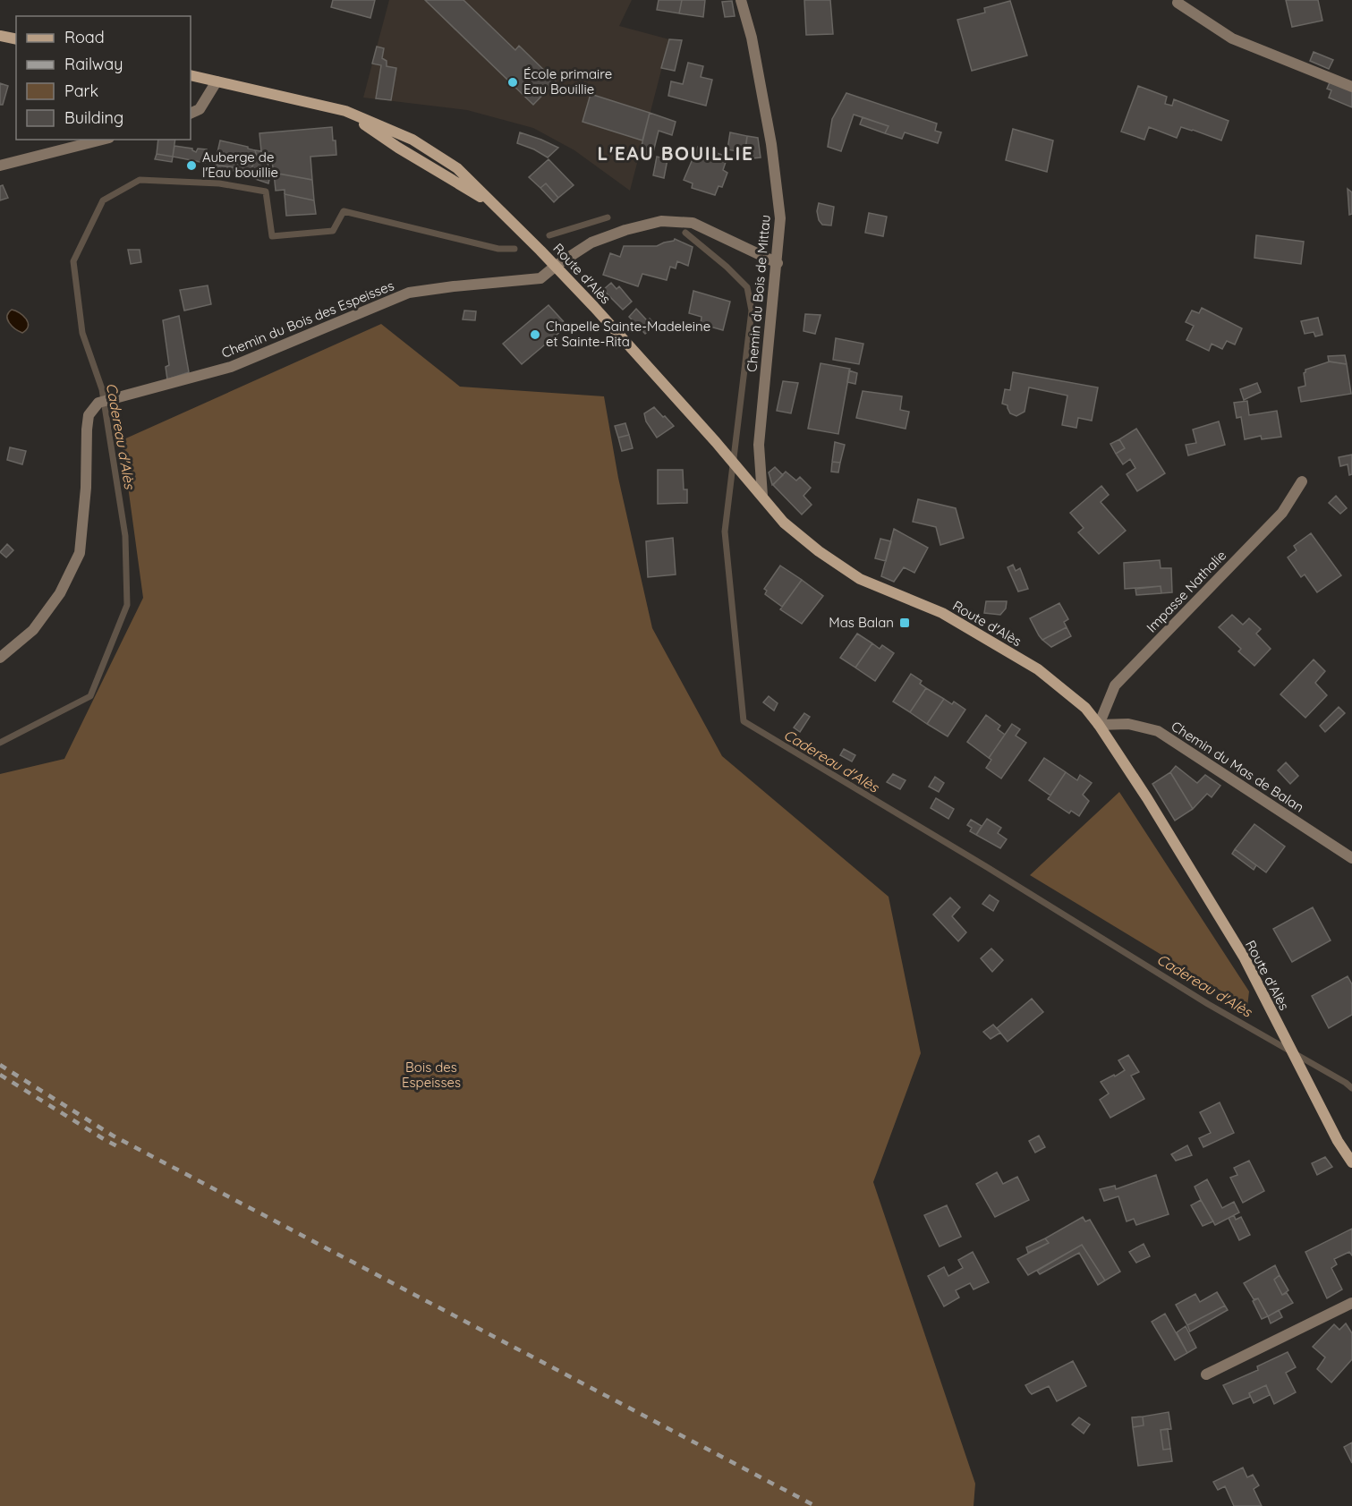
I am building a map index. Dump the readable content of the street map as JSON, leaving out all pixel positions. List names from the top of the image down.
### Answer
{
  "streets": {
    "main road": ["Route d'Alès"],
    "street": [
      "Chemin du Bois de Mittau",
      "Chemin du Bois des Espeisses",
      "Impasse Nathalie",
      "Chemin du Mas de Balan"
    ]
  },
  "crossings": [
    ["Route d'Alès", "Chemin du Bois de Mittau"],
    ["Route d'Alès", "Chemin du Bois des Espeisses"],
    ["Route d'Alès", "Impasse Nathalie"],
    ["Route d'Alès", "Chemin du Mas de Balan"],
    ["Chemin du Bois de Mittau", "Chemin du Bois des Espeisses"],
    ["Impasse Nathalie", "Chemin du Mas de Balan"]
  ],
  "districts": ["L'EAU BOUILLIE"],
  "water": ["Cadereau d'Alès"],
  "parks": ["Bois des Espeisses"],
  "places": {
    "other": ["École primaire Eau Bouillie", "Auberge de l'Eau bouillie", "Chapelle Sainte-Madeleine et Sainte-Rita"],
    "transit": ["Mas Balan"]
  },
  "legend": [
    "Road",
    "Railway",
    "Park",
    "Building"
  ]
}
